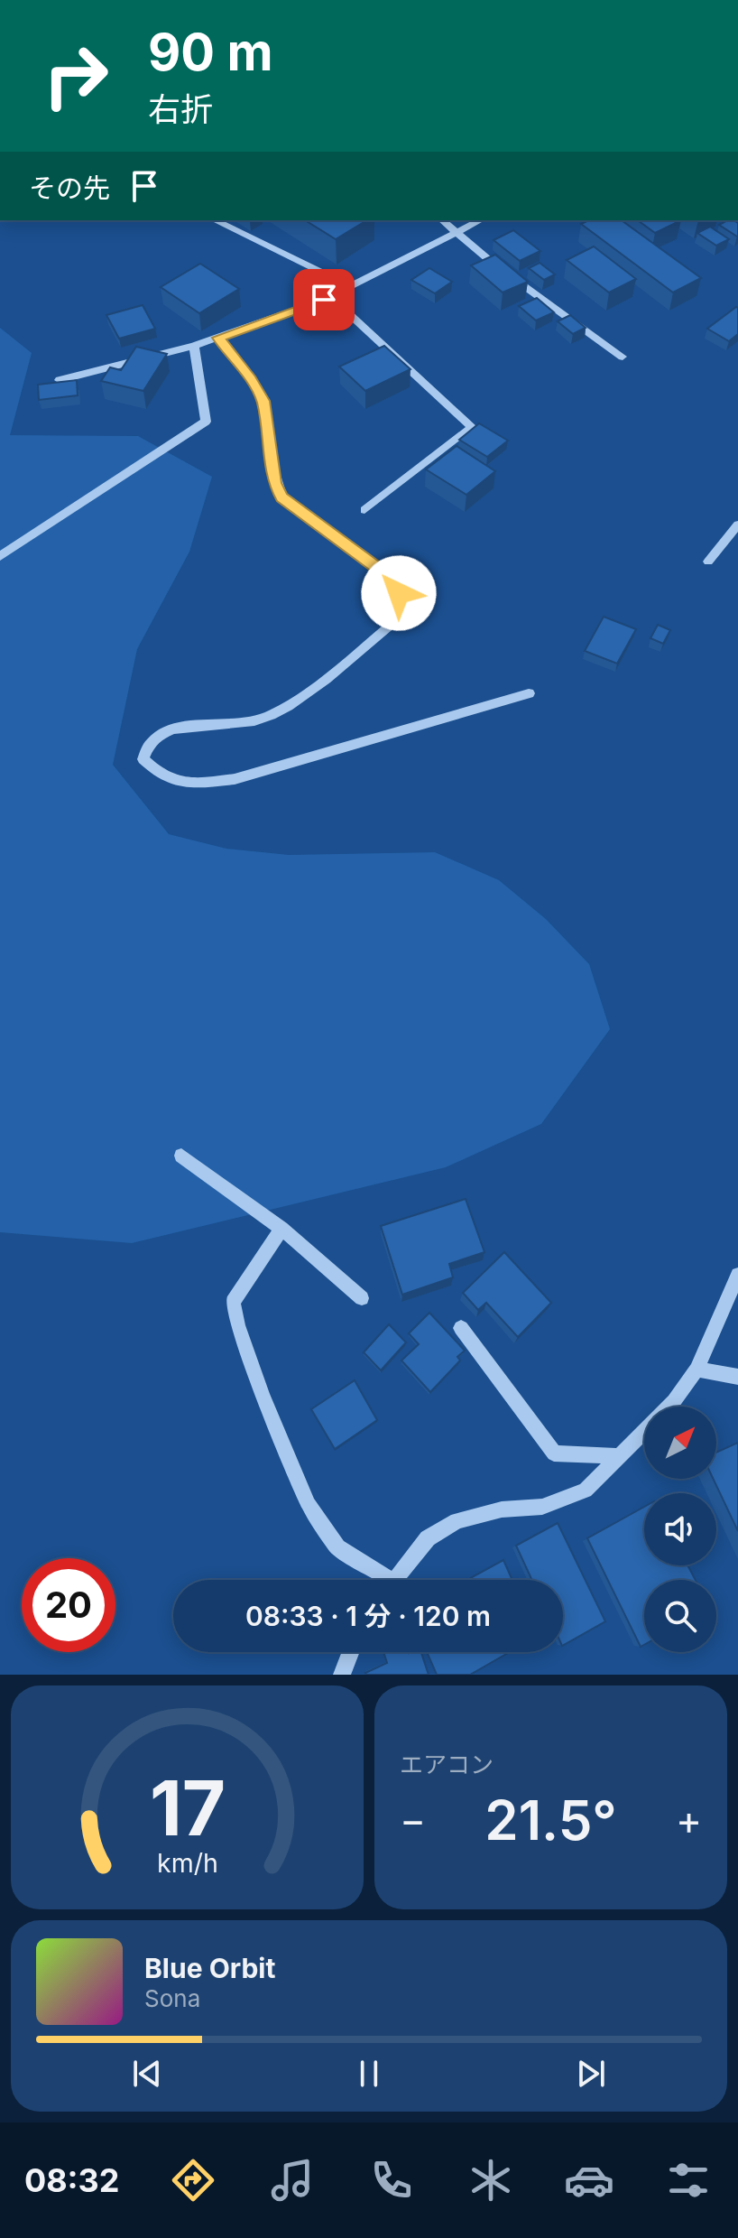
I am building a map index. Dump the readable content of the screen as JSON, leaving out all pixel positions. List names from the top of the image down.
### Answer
{
  "north": "top right",
  "page": {
    "turn": ["90 m", "右折"],
    "then": "その先",
    "limit": "20",
    "trip": "08:33 · 1 分 · 120 m",
    "tile": "エアコン",
    "heat": ["−", "21.5°", "+"],
    "song": ["Blue Orbit", "Sona"],
    "tabs": "08:32",
    "gauge": ["17", "km/h"]
  }
}
